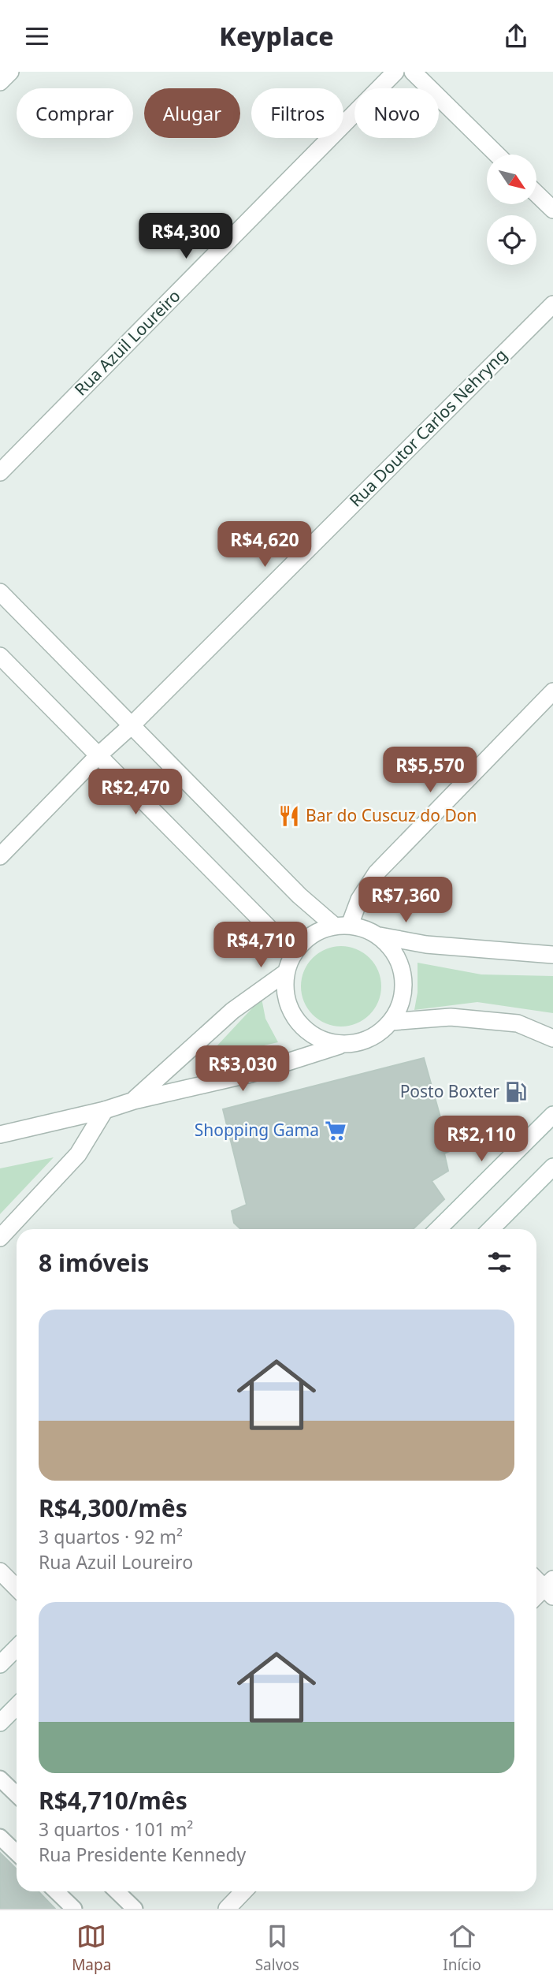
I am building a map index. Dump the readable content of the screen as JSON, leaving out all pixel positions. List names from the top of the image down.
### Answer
{
  "streets": {
    "street": ["Rua Azuil Loureiro", "Rua Doutor Carlos Nehryng"]
  },
  "places": {
    "restaurant": ["Bar do Cuscuz do Don"],
    "fuel station": ["Posto Boxter"],
    "supermarket": ["Shopping Gama"]
  },
  "north": "bottom right",
  "page": {
    "header": "Keyplace",
    "chip": [
      "Comprar",
      "Alugar",
      "Filtros",
      "Novo"
    ],
    "price": [
      "R$4,300",
      "R$4,620",
      "R$5,570",
      "R$2,470",
      "R$7,360",
      "R$4,710",
      "R$3,030",
      "R$2,110"
    ],
    "heading": "8 imóveis",
    "list": [
      {
        "name": "R$4,300/mês",
        "note": "3 quartos · 92 m² · Rua Azuil Loureiro"
      },
      {
        "name": "R$4,710/mês",
        "note": "3 quartos · 101 m² · Rua Presidente Kennedy"
      }
    ],
    "tabs": ["Mapa", "Salvos", "Início"]
  }
}
